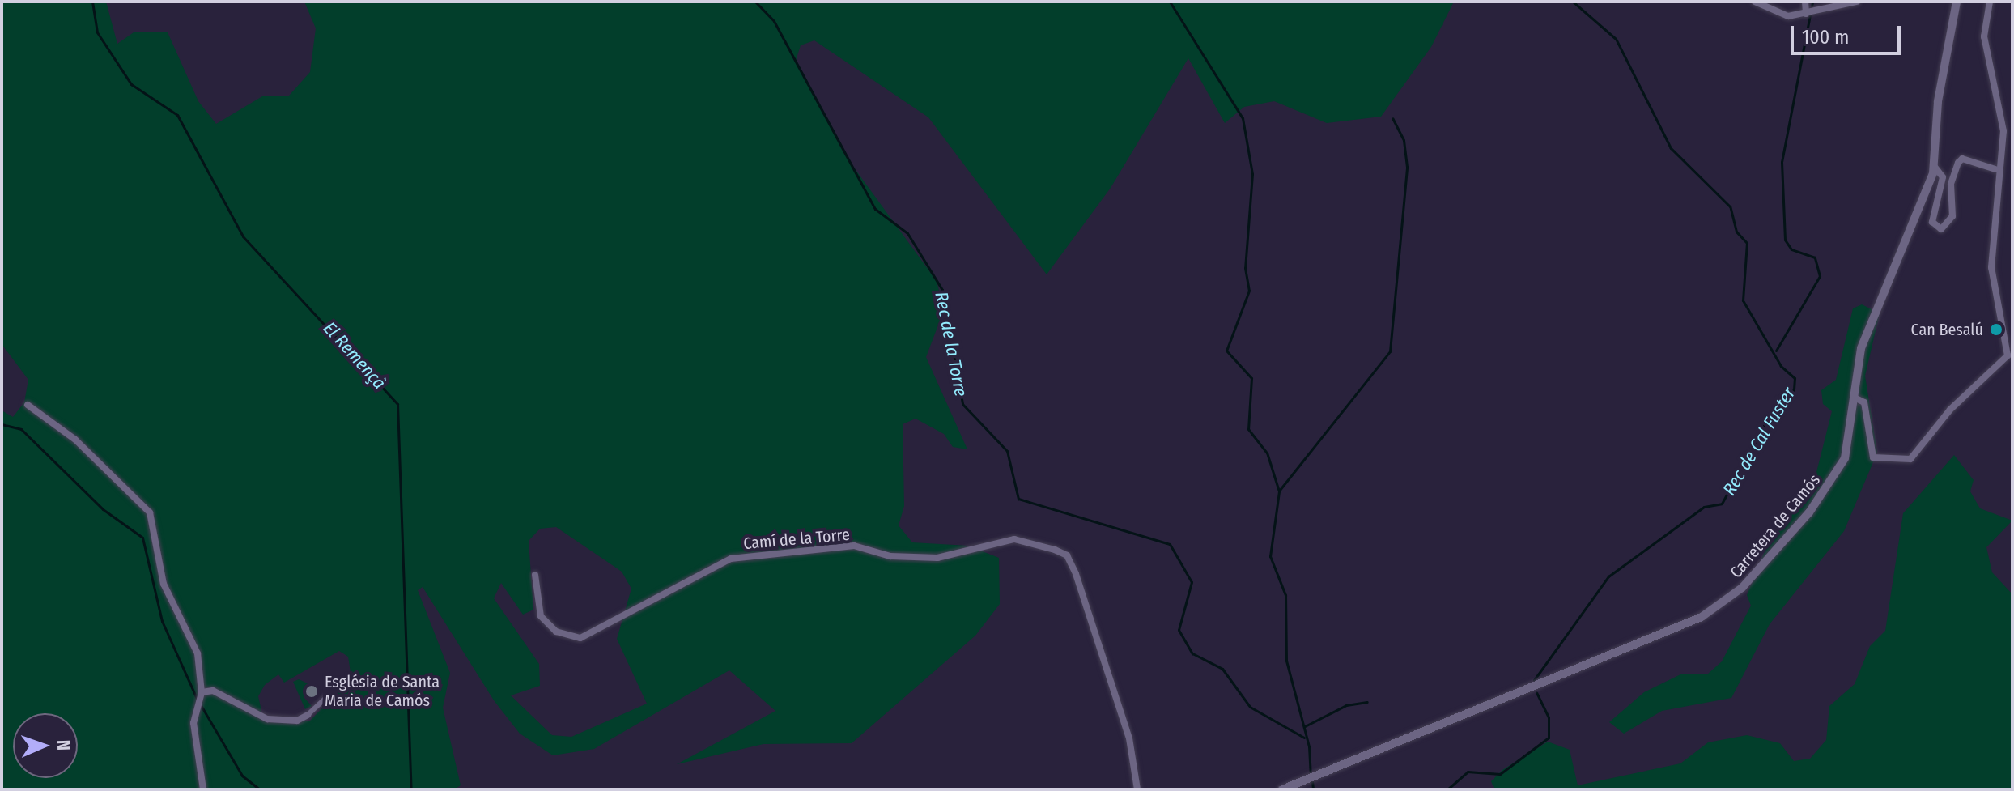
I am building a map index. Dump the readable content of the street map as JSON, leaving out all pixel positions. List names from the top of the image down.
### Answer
{
  "streets": {
    "street": ["Carretera de Camós", "Camí de la Torre"]
  },
  "water": ["Rec de la Torre", "El Remençà", "Rec de Cal Fuster"],
  "places": ["Can Besalú", "Església de Santa Maria de Camós"],
  "scale_bar": "100 m",
  "north": "right"
}
